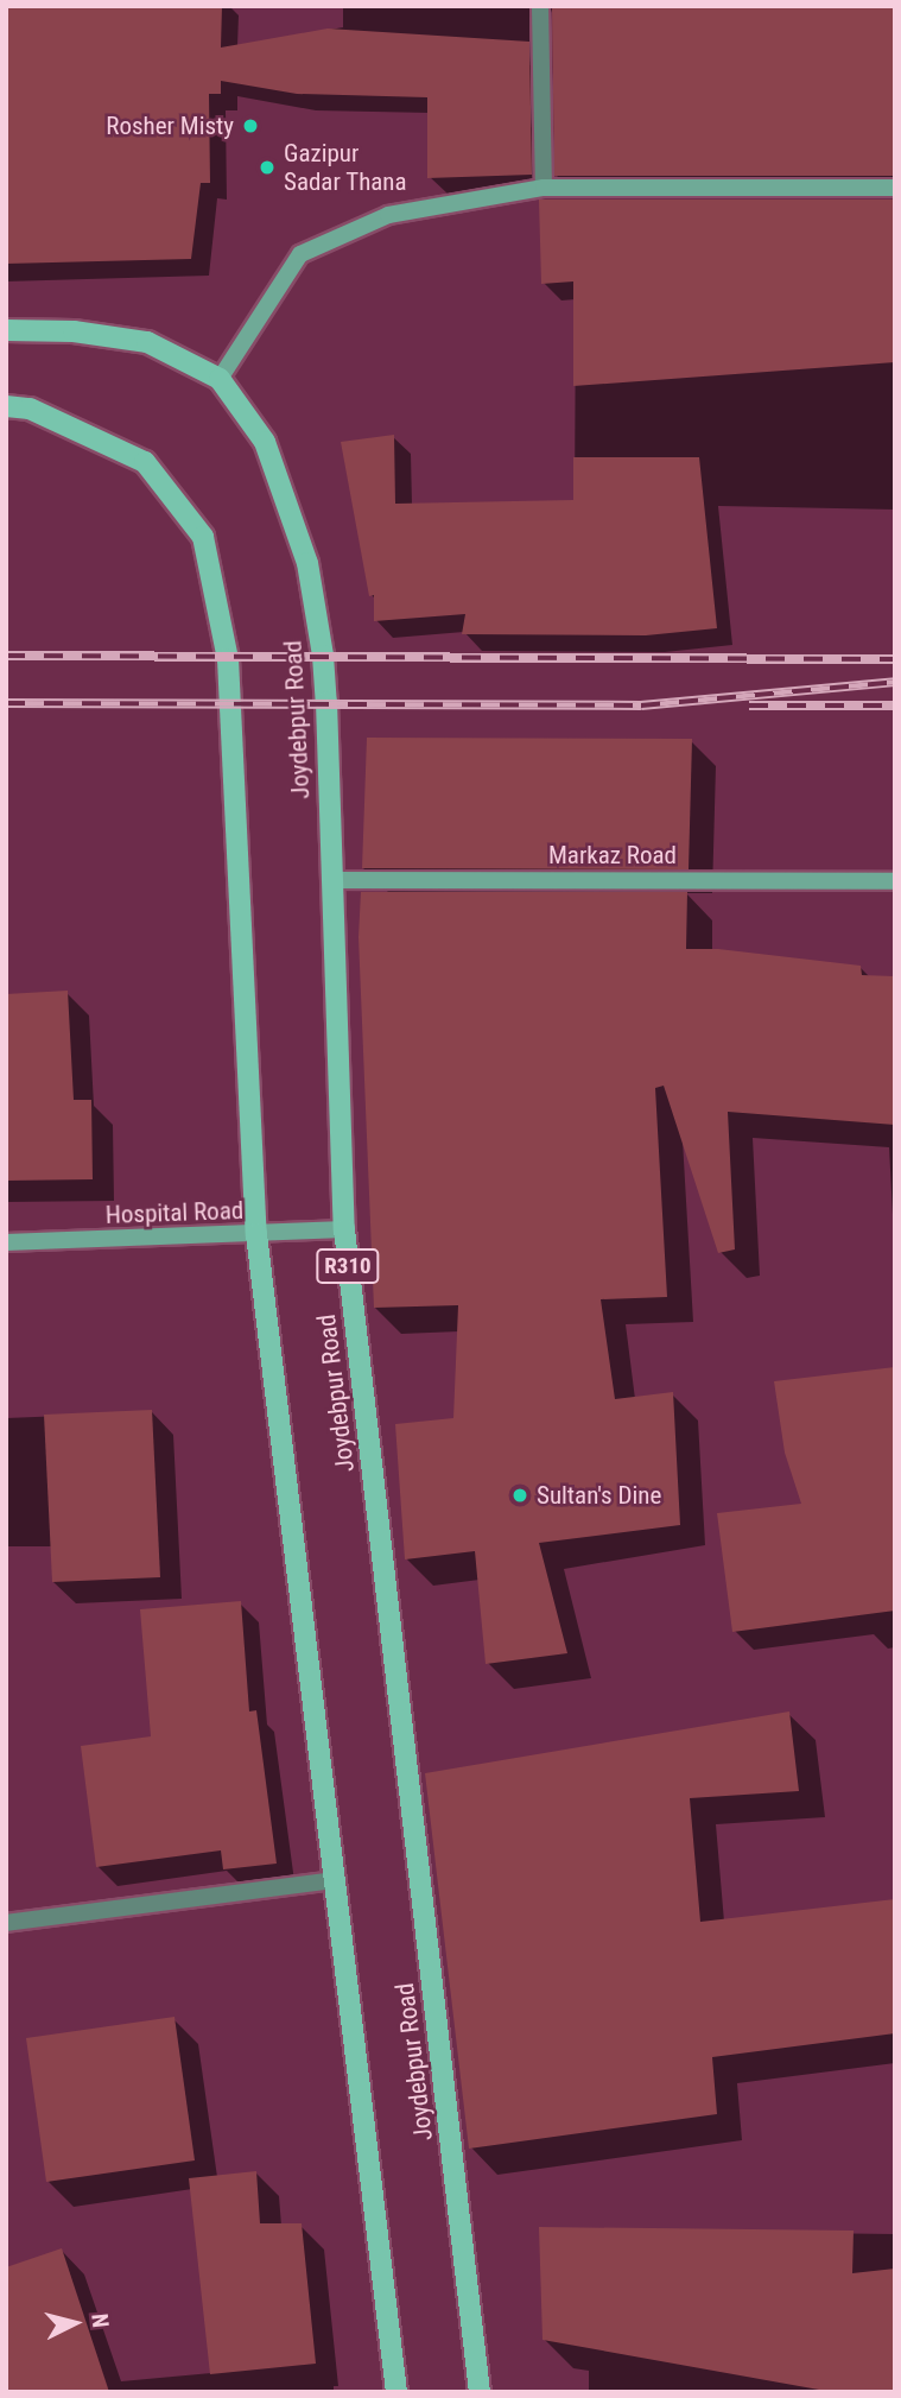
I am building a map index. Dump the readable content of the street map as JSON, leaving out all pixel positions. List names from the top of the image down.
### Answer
{
  "streets": {
    "main road": [
      "Joydebpur Road",
      "Markaz Road",
      "Hospital Road",
      "R310"
    ]
  },
  "crossings": [
    ["Joydebpur Road", "Markaz Road"],
    ["Joydebpur Road", "Hospital Road"]
  ],
  "places": ["Rosher Misty", "Gazipur Sadar Thana", "Sultan's Dine"],
  "north": "right"
}
